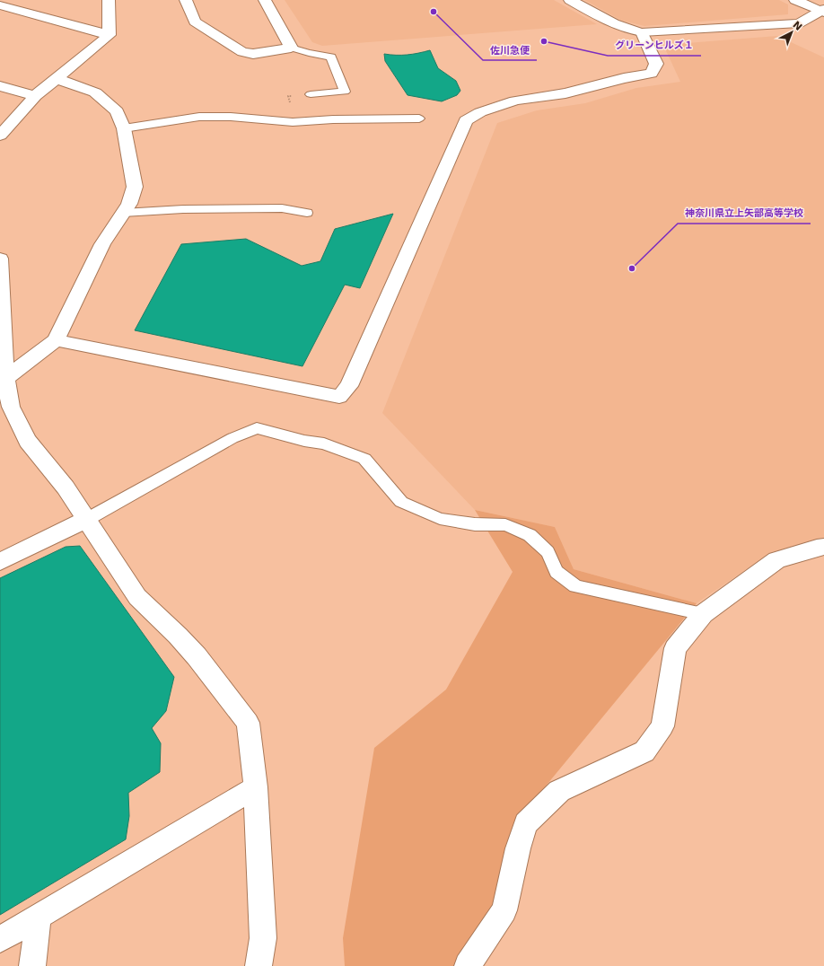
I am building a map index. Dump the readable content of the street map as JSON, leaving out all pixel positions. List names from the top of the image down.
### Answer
{
  "places": ["佐川急便", "グリーンヒルズ１", "神奈川県立上矢部高等学校"],
  "north": "top right"
}
